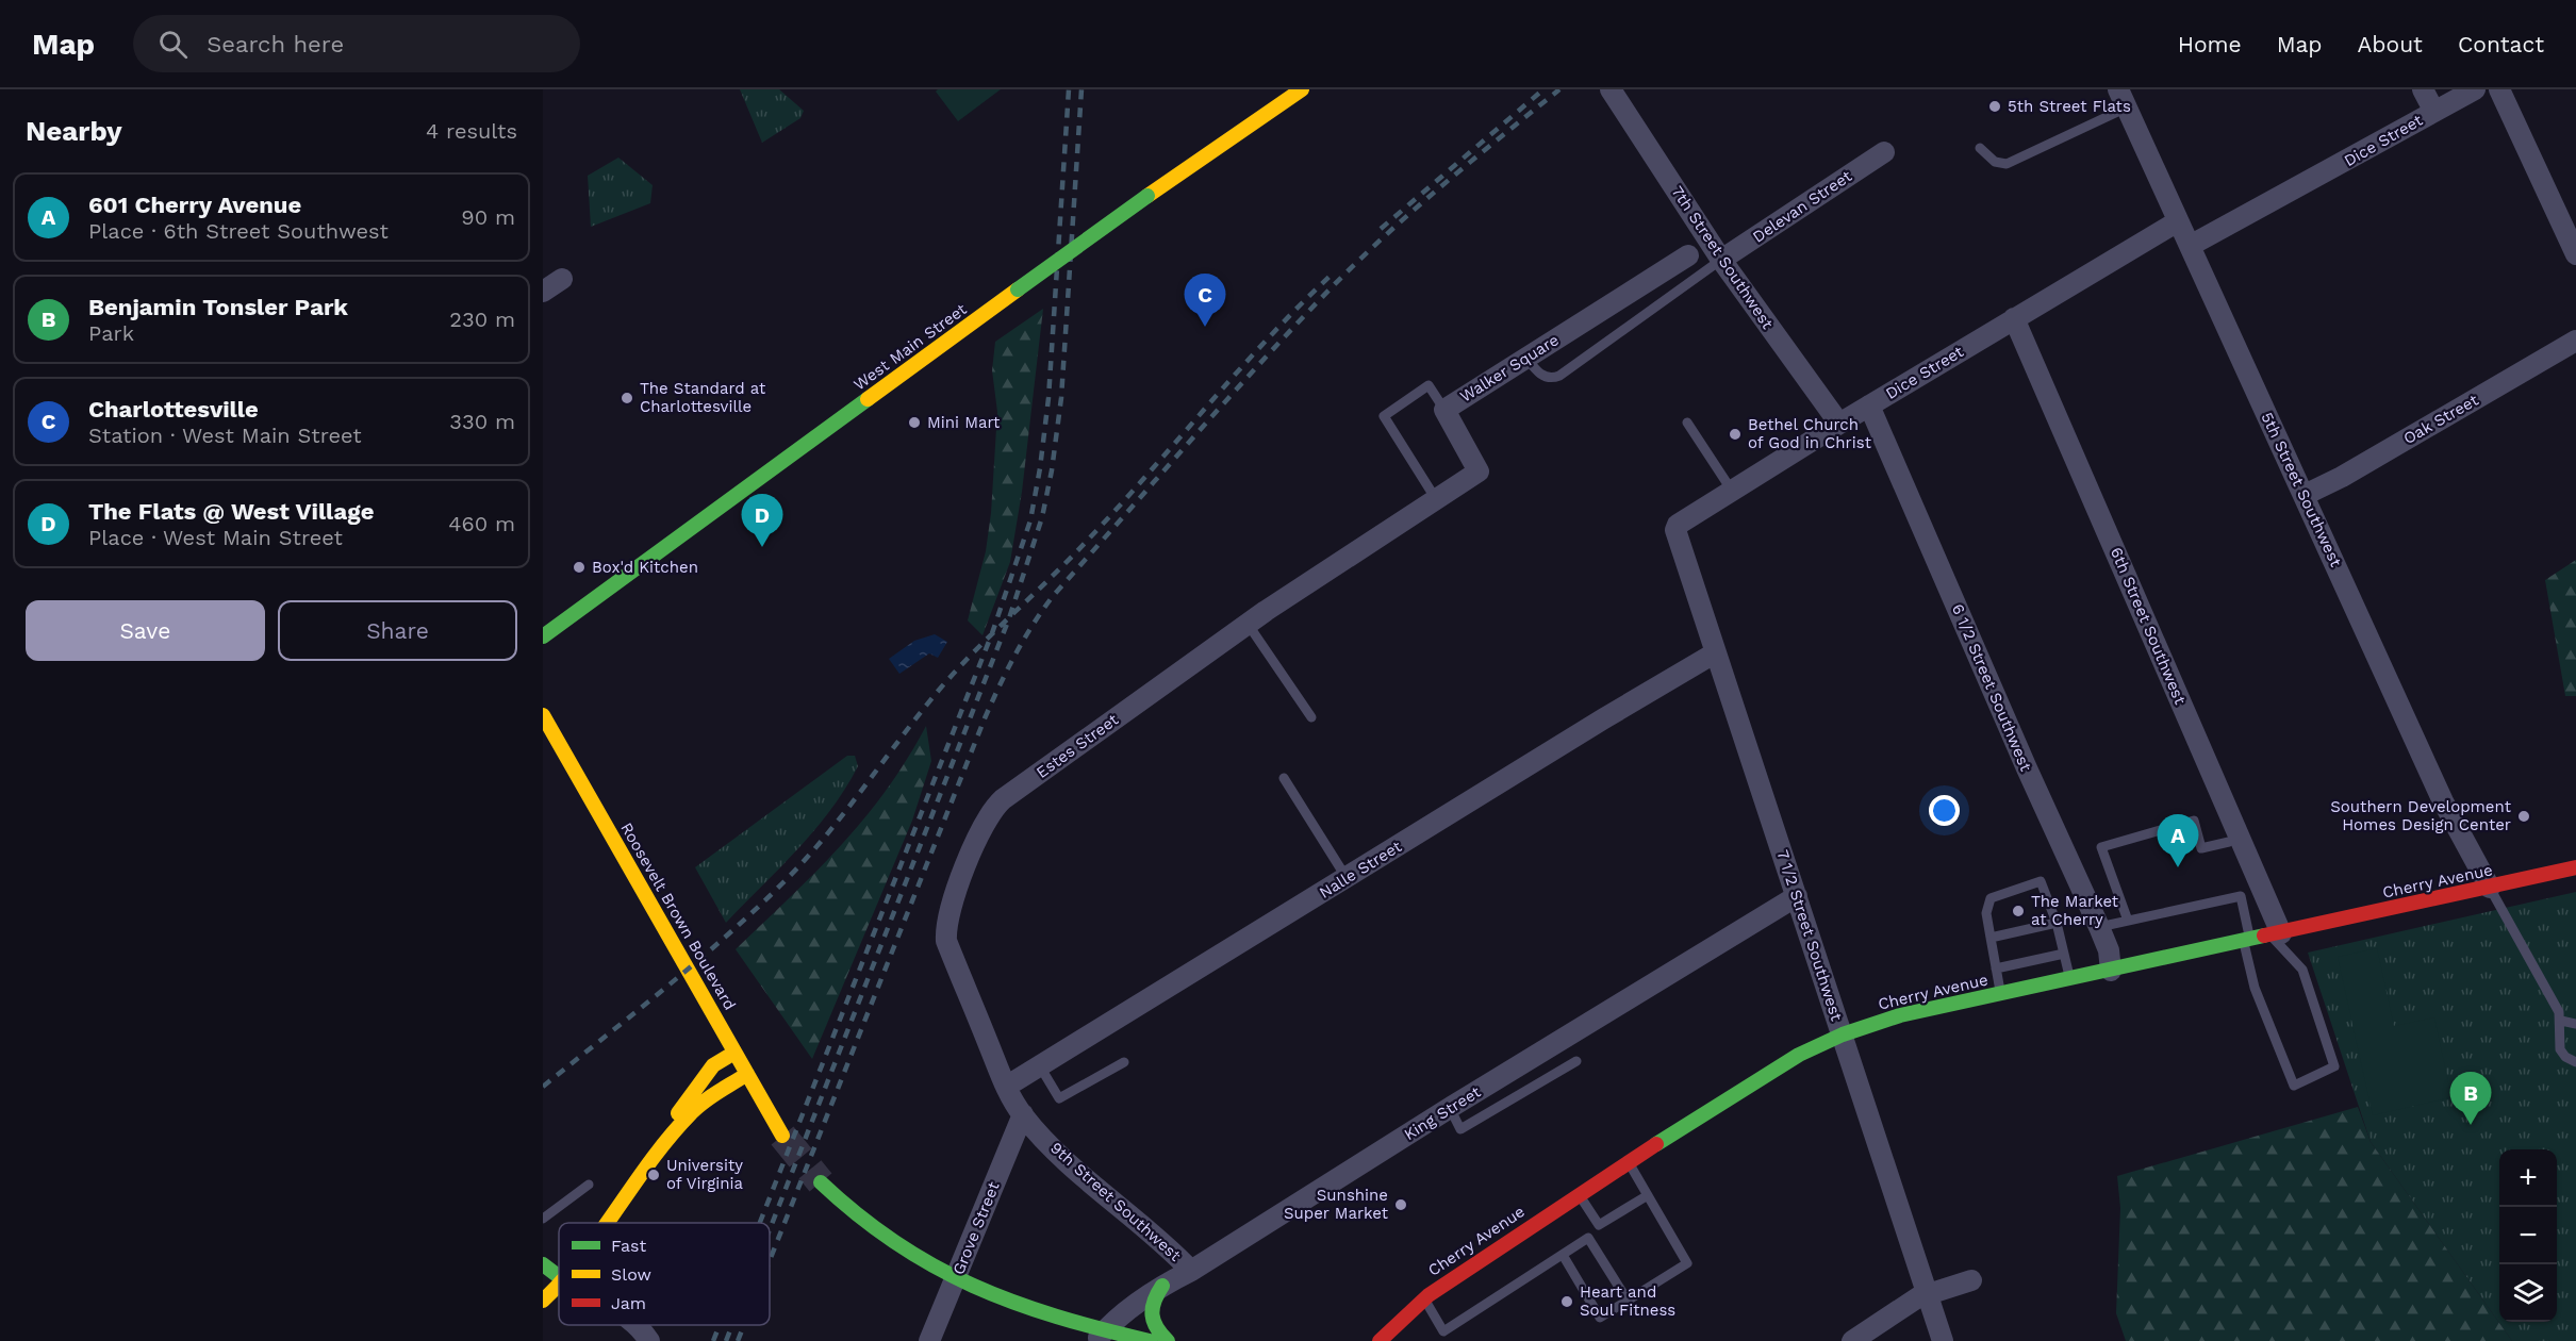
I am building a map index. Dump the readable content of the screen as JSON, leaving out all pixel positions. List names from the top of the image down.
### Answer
{
  "streets": {
    "main road": ["West Main Street", "Cherry Avenue", "Roosevelt Brown Boulevard"],
    "street": [
      "Dice Street",
      "Delevan Street",
      "7th Street Southwest",
      "Walker Square",
      "Oak Street",
      "5th Street Southwest",
      "6th Street Southwest",
      "6 1/2 Street Southwest",
      "Estes Street",
      "Nalle Street",
      "7 1/2 Street Southwest",
      "King Street",
      "9th Street Southwest",
      "Grove Street"
    ]
  },
  "crossings": [
    ["Dice Street", "7th Street Southwest"],
    ["Dice Street", "5th Street Southwest"],
    ["Dice Street", "6th Street Southwest"],
    ["Dice Street", "6 1/2 Street Southwest"],
    ["Dice Street", "7 1/2 Street Southwest"],
    ["Delevan Street", "7th Street Southwest"],
    ["Walker Square", "Estes Street"],
    ["Oak Street", "5th Street Southwest"],
    ["5th Street Southwest", "Cherry Avenue"],
    ["6th Street Southwest", "Cherry Avenue"],
    ["6 1/2 Street Southwest", "Cherry Avenue"],
    ["Estes Street", "9th Street Southwest"],
    ["Nalle Street", "7 1/2 Street Southwest"],
    ["Nalle Street", "9th Street Southwest"],
    ["Cherry Avenue", "7 1/2 Street Southwest"],
    ["7 1/2 Street Southwest", "King Street"],
    ["King Street", "9th Street Southwest"],
    ["9th Street Southwest", "Grove Street"]
  ],
  "places": [
    "5th Street Flats",
    "The Standard at Charlottesville",
    "Mini Mart",
    "Bethel Church of God in Christ",
    "Box'd Kitchen",
    "Southern Development Homes Design Center",
    "The Market at Cherry",
    "University of Virginia",
    "Sunshine Super Market",
    "Heart and Soul Fitness"
  ],
  "legend": ["Fast", "Slow", "Jam"],
  "page": {
    "header": "Map",
    "search": "Search here",
    "nav": [
      "Home",
      "Map",
      "About",
      "Contact"
    ],
    "heading": ["Nearby", "4 results"],
    "list": [
      {
        "mark": "A",
        "name": "601 Cherry Avenue",
        "note": "Place · 6th Street Southwest",
        "value": "90 m"
      },
      {
        "mark": "B",
        "name": "Benjamin Tonsler Park",
        "note": "Park",
        "value": "230 m"
      },
      {
        "mark": "C",
        "name": "Charlottesville",
        "note": "Station · West Main Street",
        "value": "330 m"
      },
      {
        "mark": "D",
        "name": "The Flats @ West Village",
        "note": "Place · West Main Street",
        "value": "460 m"
      }
    ],
    "pins": [
      "C",
      "D",
      "A",
      "B"
    ],
    "buttons": ["Save", "Share"],
    "map_buttons": ["+", "−"]
  }
}
